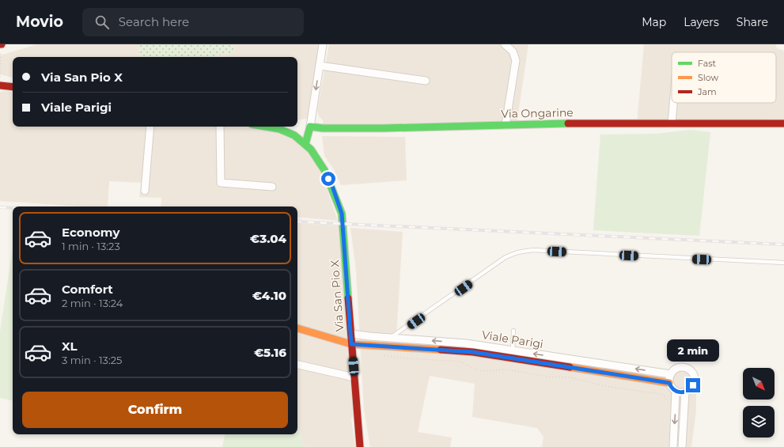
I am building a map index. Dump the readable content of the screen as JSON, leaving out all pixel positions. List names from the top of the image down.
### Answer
{
  "streets": {
    "street": ["Via Ongarine", "Via San Pio X", "Viale Parigi"]
  },
  "crossings": [
    ["Via San Pio X", "Viale Parigi"]
  ],
  "legend": ["Fast", "Slow", "Jam"],
  "north": "bottom right",
  "page": {
    "header": "Movio",
    "search": "Search here",
    "nav": ["Map", "Layers", "Share"],
    "banner": ["Via San Pio X", "Viale Parigi"],
    "list": [
      {
        "name": "Economy",
        "note": "1 min · 13:23",
        "value": "€3.04"
      },
      {
        "name": "Comfort",
        "note": "2 min · 13:24",
        "value": "€4.10"
      },
      {
        "name": "XL",
        "note": "3 min · 13:25",
        "value": "€5.16"
      }
    ],
    "bubble": "2 min",
    "buttons": "Confirm"
  }
}
